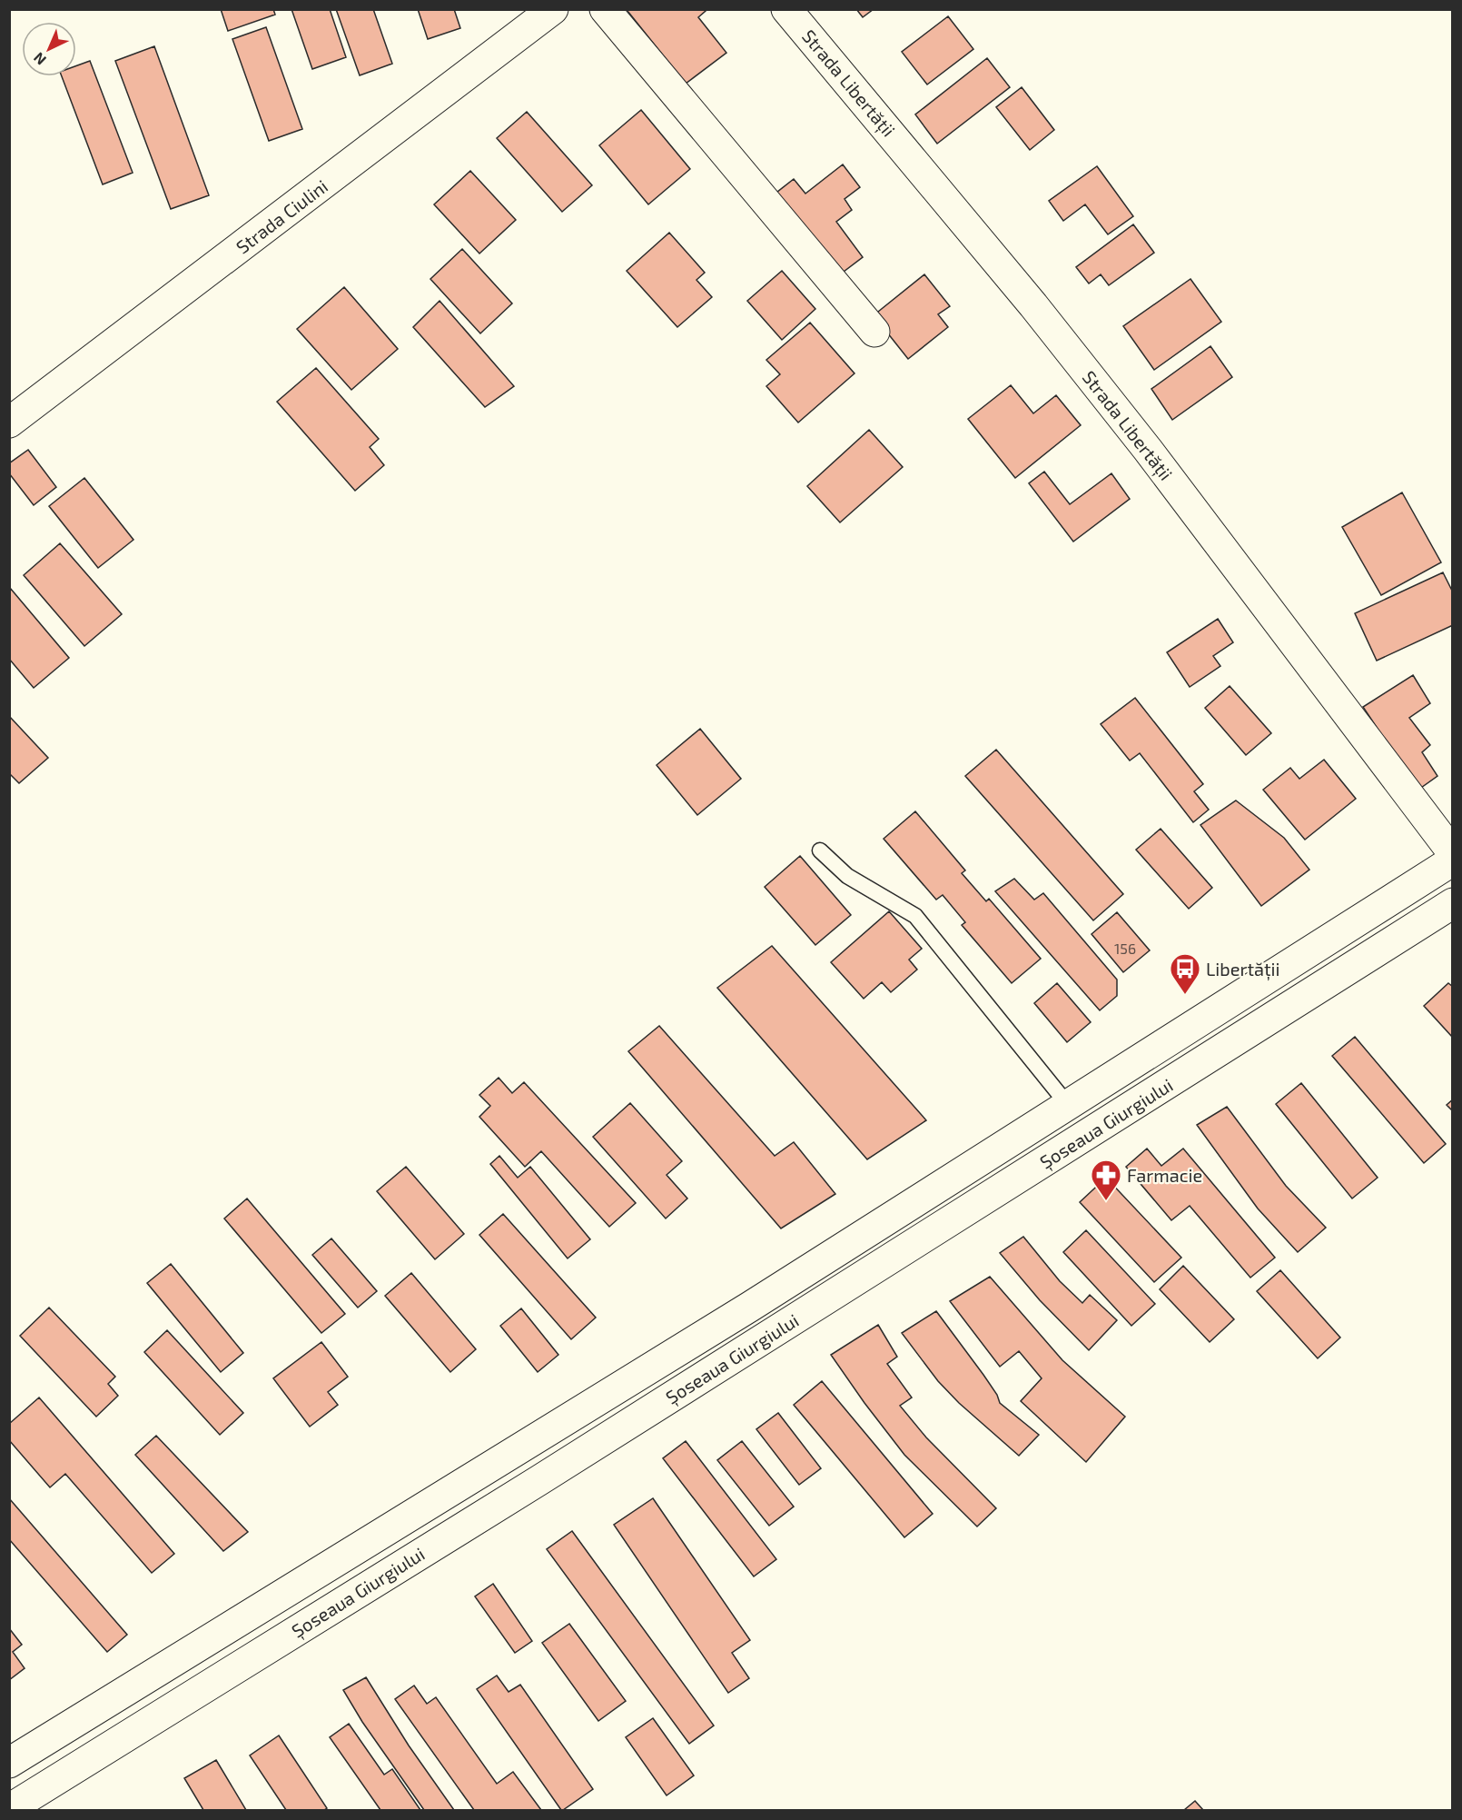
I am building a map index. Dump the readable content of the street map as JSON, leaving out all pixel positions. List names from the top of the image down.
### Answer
{
  "streets": {
    "main road": ["Strada Libertății", "Strada Ciulini", "Șoseaua Giurgiului"]
  },
  "places": {
    "bus stop": ["Libertății"],
    "pharmacy": ["Farmacie"]
  },
  "house_numbers": ["156"],
  "north": "bottom left"
}
